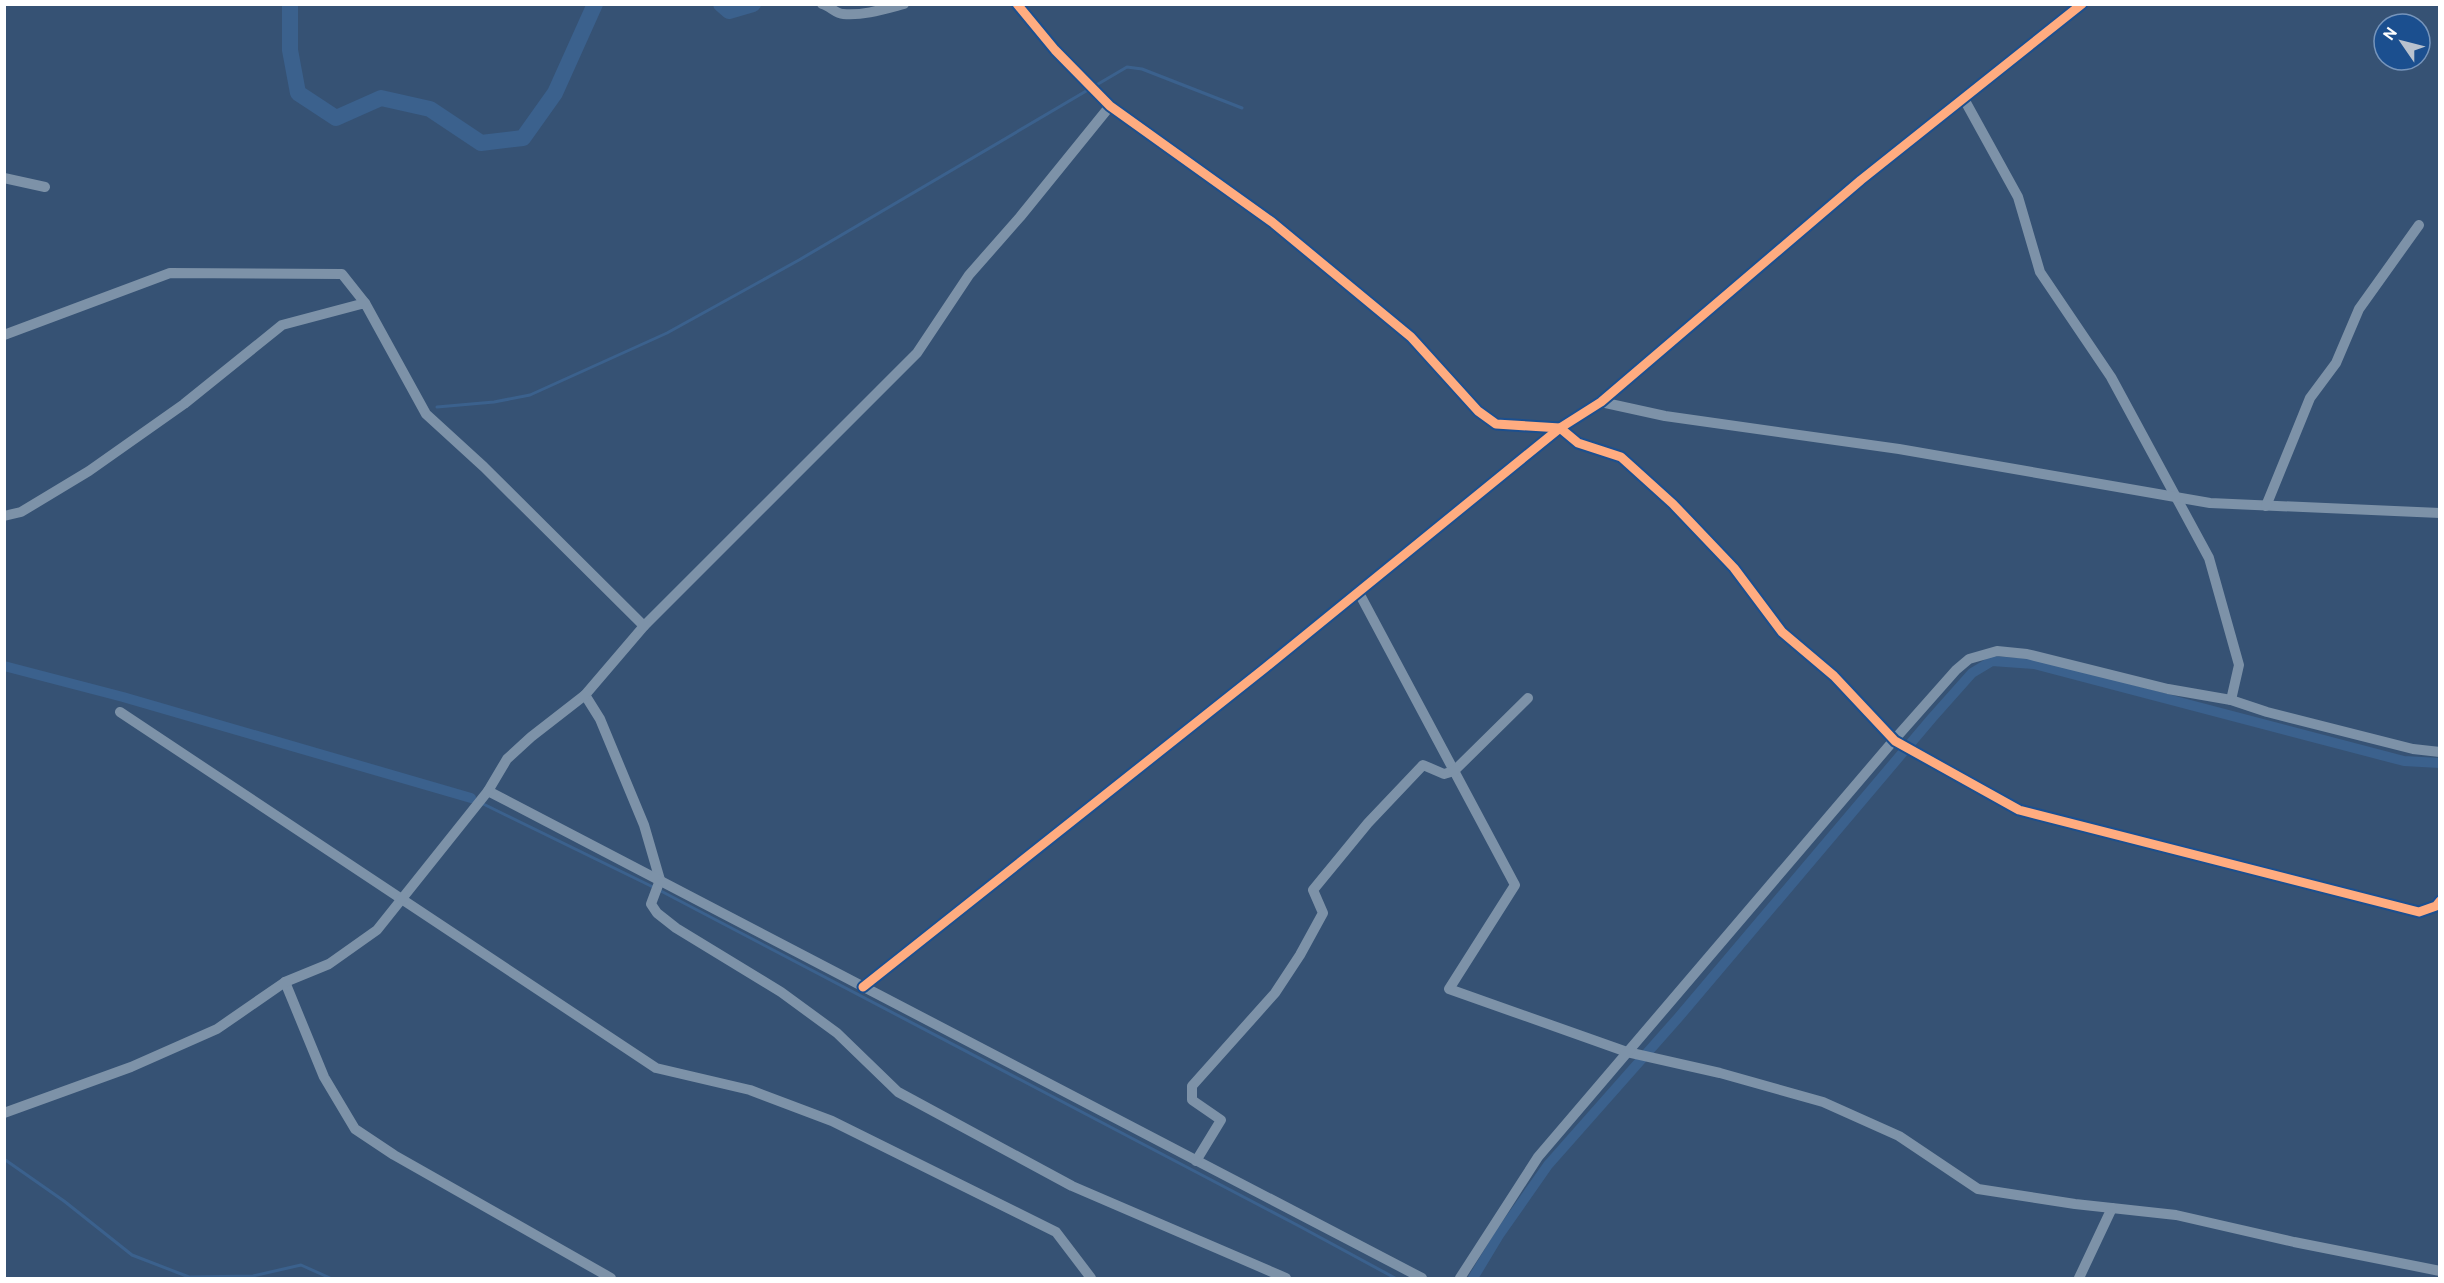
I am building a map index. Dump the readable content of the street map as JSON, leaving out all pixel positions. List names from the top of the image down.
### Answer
{
  "north": "top left"
}
